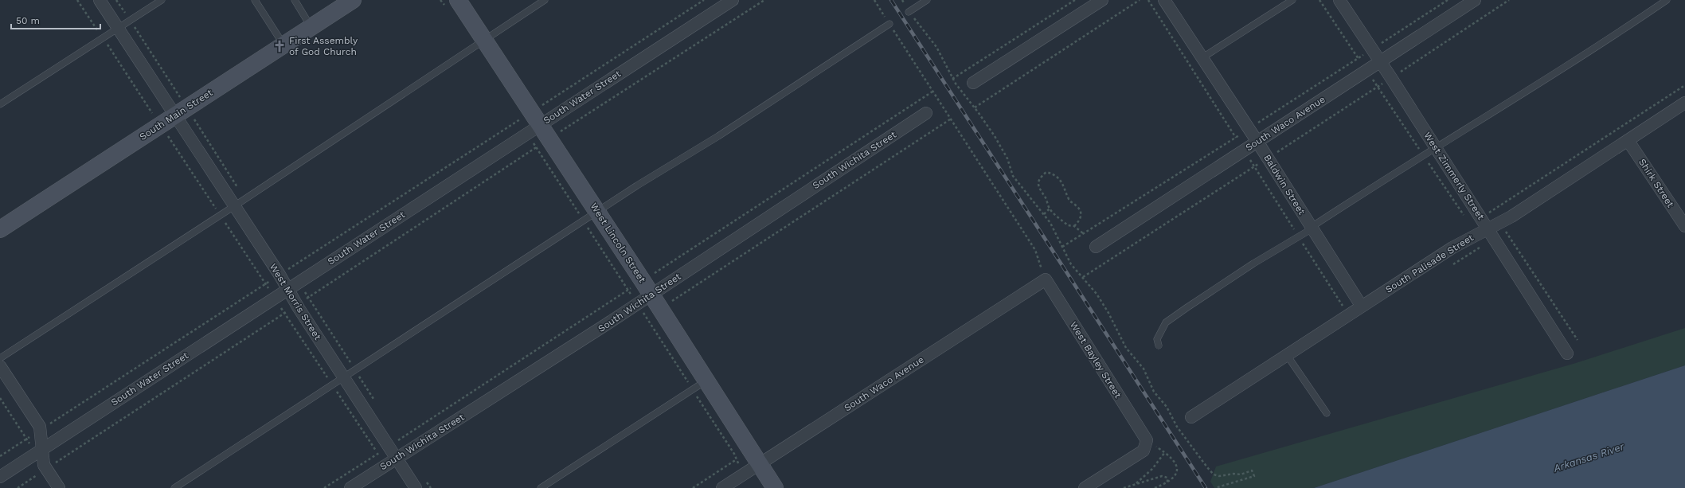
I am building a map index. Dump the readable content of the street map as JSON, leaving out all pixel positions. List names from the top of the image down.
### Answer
{
  "streets": {
    "street": [
      "South Water Street",
      "South Main Street",
      "South Waco Avenue",
      "South Wichita Street",
      "West Zimmerly Street",
      "Shirk Street",
      "Baldwin Street",
      "West Lincoln Street",
      "South Palisade Street",
      "West Morris Street",
      "West Bayley Street"
    ]
  },
  "crossings": [
    ["South Water Street", "West Lincoln Street"],
    ["South Water Street", "West Morris Street"],
    ["South Main Street", "West Morris Street"],
    ["South Waco Avenue", "West Zimmerly Street"],
    ["South Waco Avenue", "Baldwin Street"],
    ["South Waco Avenue", "West Lincoln Street"],
    ["South Waco Avenue", "West Bayley Street"],
    ["South Wichita Street", "West Lincoln Street"],
    ["South Wichita Street", "West Morris Street"],
    ["West Zimmerly Street", "South Palisade Street"],
    ["Shirk Street", "South Palisade Street"],
    ["Baldwin Street", "South Palisade Street"]
  ],
  "water": ["Arkansas River"],
  "places": {
    "church": ["First Assembly of God Church"]
  },
  "scale_bar": "50 m"
}
